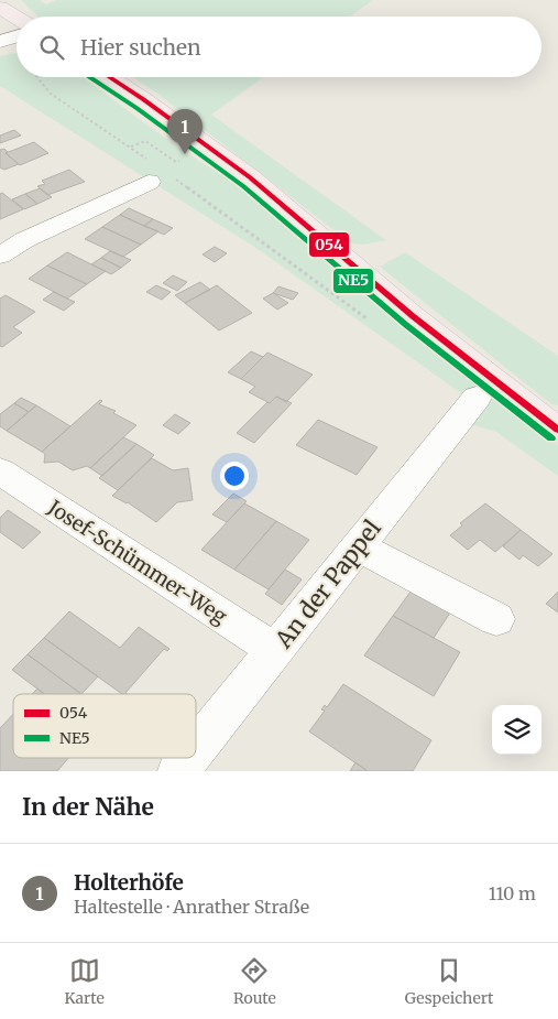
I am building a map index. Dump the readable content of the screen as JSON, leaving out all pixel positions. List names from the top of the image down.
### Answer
{
  "streets": {
    "street": ["Josef-Schümmer-Weg", "An der Pappel"]
  },
  "crossings": [
    ["Josef-Schümmer-Weg", "An der Pappel"]
  ],
  "lines": ["transit line 054", "transit line NE5"],
  "legend": ["054", "NE5"],
  "page": {
    "search": "Hier suchen",
    "pins": "1",
    "heading": "In der Nähe",
    "list": [
      {
        "mark": "1",
        "name": "Holterhöfe",
        "note": "Haltestelle · Anrather Straße",
        "value": "110 m"
      }
    ],
    "nav": ["Karte", "Route", "Gespeichert"]
  }
}
